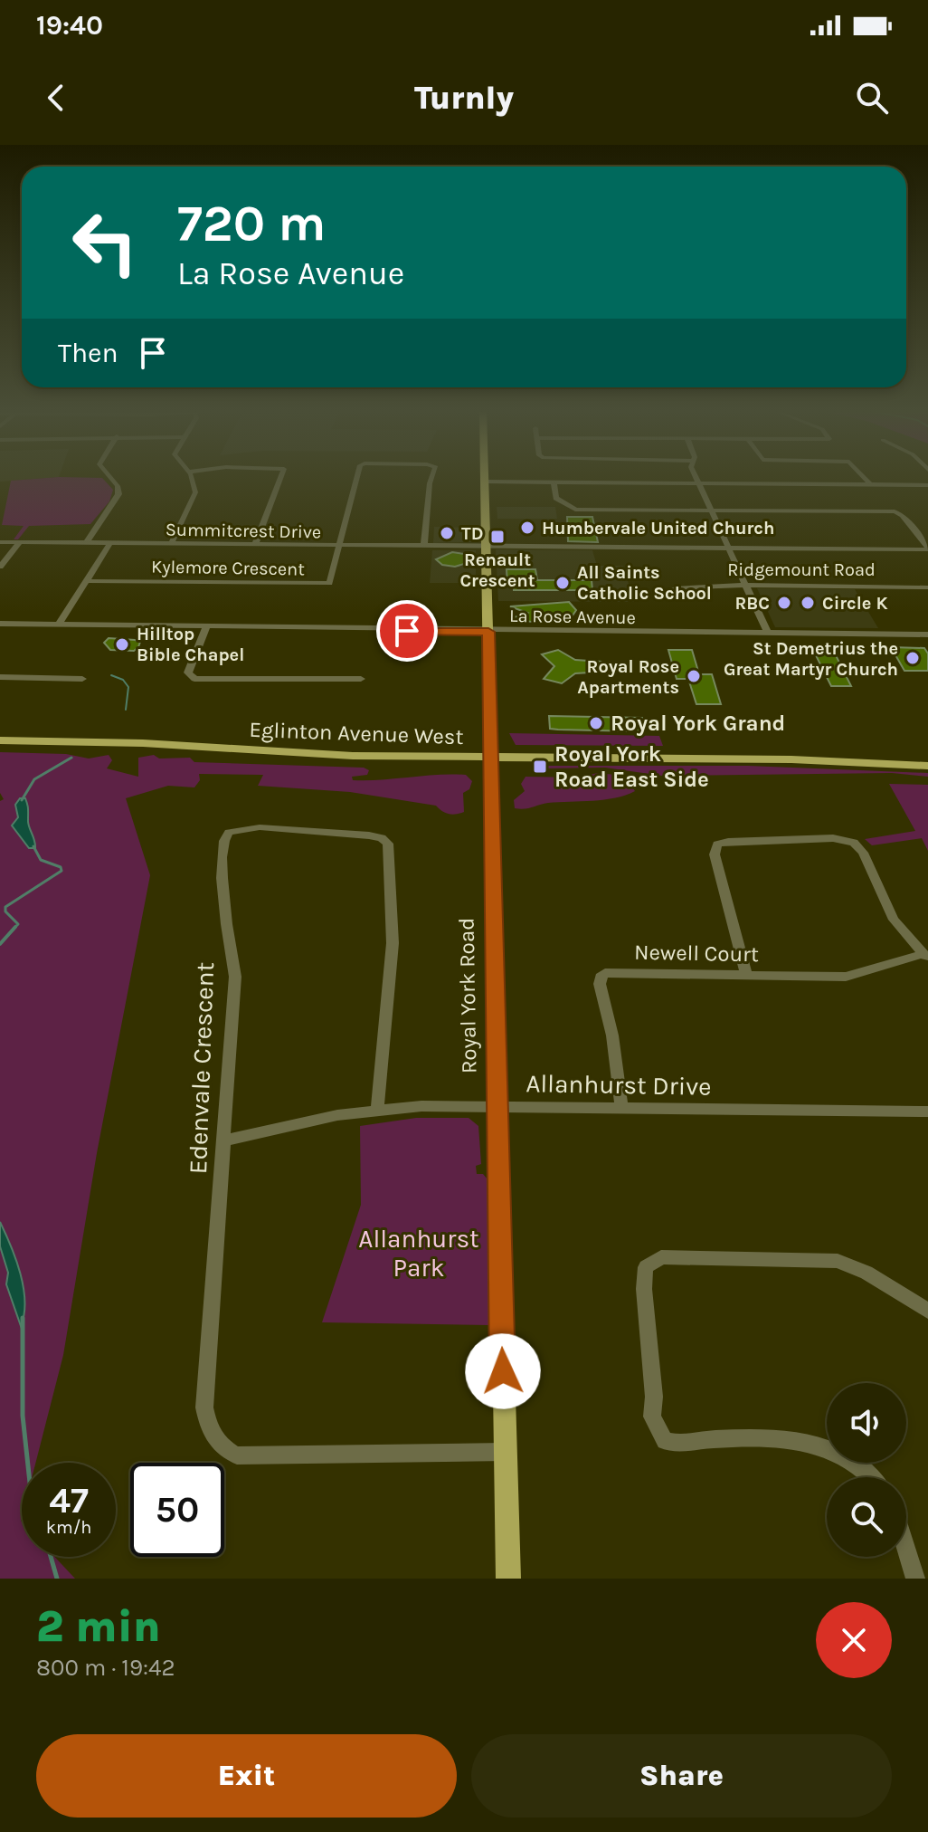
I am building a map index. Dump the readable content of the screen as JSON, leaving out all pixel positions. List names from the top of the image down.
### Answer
{
  "streets": {
    "main road": ["Eglinton Avenue West", "Royal York Road"],
    "street": [
      "Summitcrest Drive",
      "Kylemore Crescent",
      "Ridgemount Road",
      "La Rose Avenue",
      "Newell Court",
      "Edenvale Crescent",
      "Allanhurst Drive"
    ]
  },
  "crossings": [
    ["Summitcrest Drive", "Kylemore Crescent"],
    ["Summitcrest Drive", "Royal York Road"],
    ["La Rose Avenue", "Royal York Road"],
    ["Eglinton Avenue West", "Royal York Road"],
    ["Newell Court", "Allanhurst Drive"],
    ["Royal York Road", "Edenvale Crescent"],
    ["Royal York Road", "Allanhurst Drive"],
    ["Edenvale Crescent", "Allanhurst Drive"]
  ],
  "parks": ["Allanhurst Park"],
  "places": {
    "other": [
      "Humbervale United Church",
      "TD",
      "All Saints Catholic School",
      "RBC",
      "Circle K",
      "Hilltop Bible Chapel",
      "St Demetrius the Great Martyr Church",
      "Royal Rose Apartments",
      "Royal York Grand"
    ],
    "transit": ["Renault Crescent", "Royal York Road East Side"]
  },
  "page": {
    "status": "19:40",
    "header": "Turnly",
    "turn": ["720 m", "La Rose Avenue"],
    "then": "Then",
    "speed": "47 km/h",
    "limit": "50",
    "heading": ["2 min", "800 m · 19:42"],
    "buttons": ["Exit", "Share"]
  }
}
